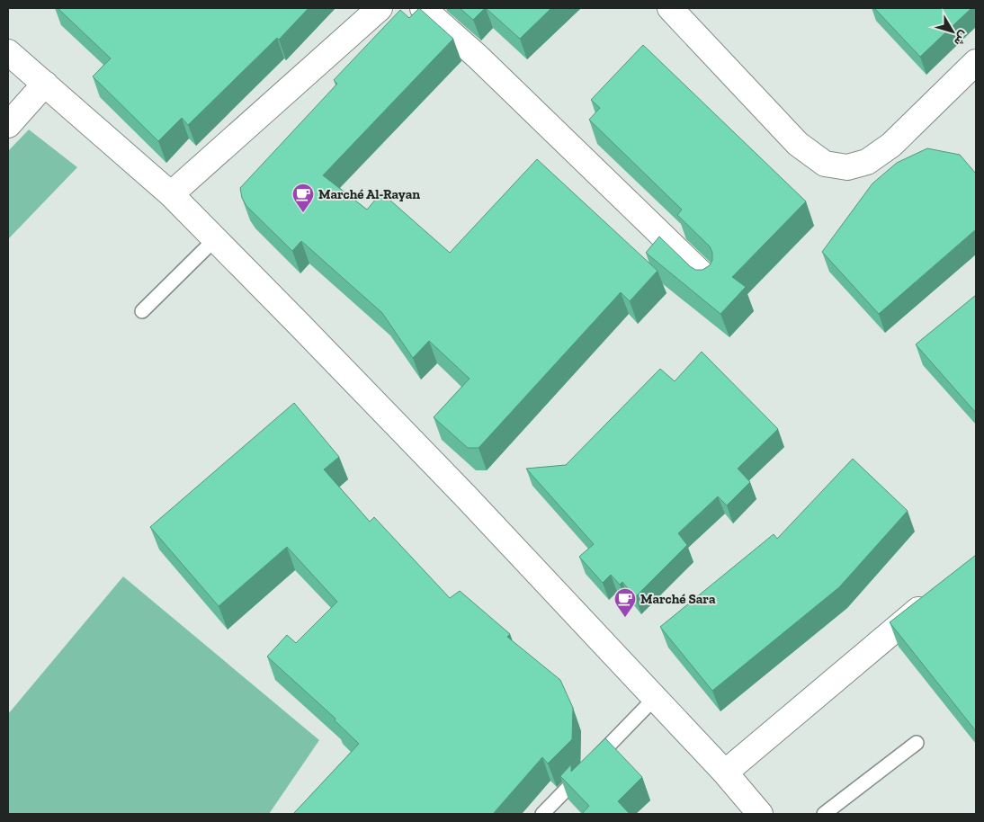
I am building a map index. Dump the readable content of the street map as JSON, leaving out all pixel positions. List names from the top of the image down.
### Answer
{
  "places": {
    "cafe": ["Marché Al-Rayan", "Marché Sara"]
  },
  "north": "bottom right"
}
